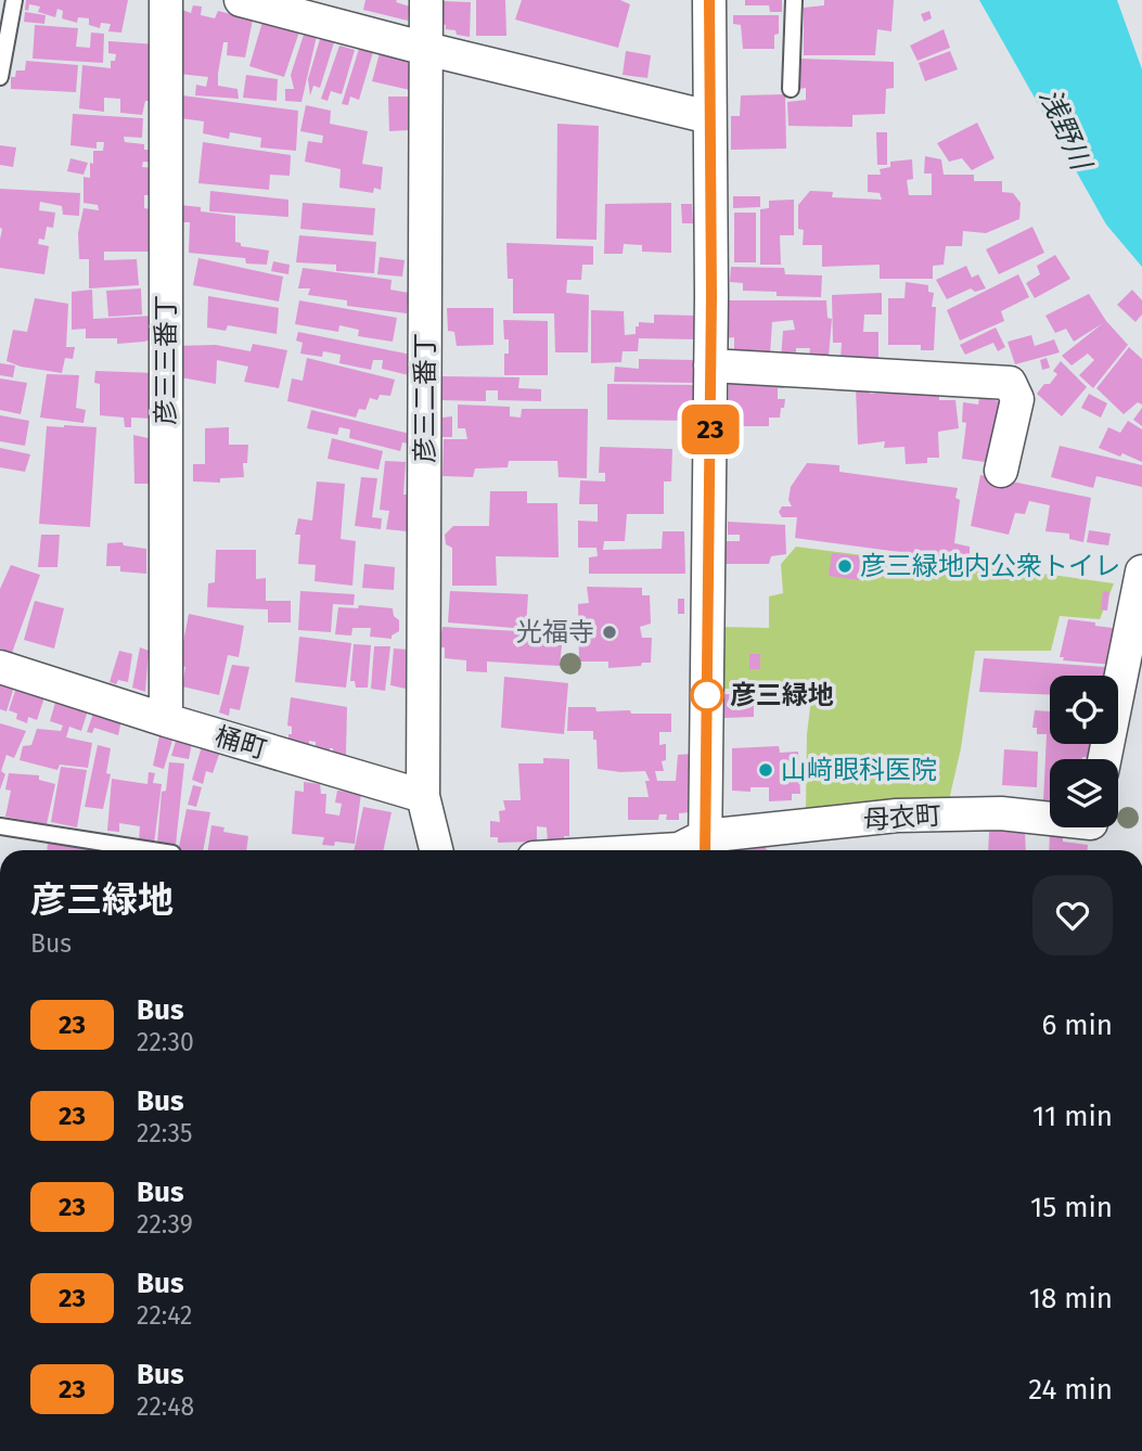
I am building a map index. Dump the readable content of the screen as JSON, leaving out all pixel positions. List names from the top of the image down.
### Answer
{
  "streets": {
    "street": [
      "彦三三番丁",
      "彦三二番丁",
      "桶町",
      "母衣町"
    ]
  },
  "crossings": [
    ["彦三三番丁", "桶町"],
    ["彦三二番丁", "桶町"]
  ],
  "water": ["浅野川"],
  "places": [
    "彦三緑地内公衆トイレ",
    "光福寺",
    "彦三緑地",
    "山﨑眼科医院"
  ],
  "lines": ["bus line 23"],
  "page": {
    "on_map": "23",
    "heading": ["彦三緑地", "Bus"],
    "list": [
      {
        "mark": "23",
        "name": "Bus",
        "note": "22:30",
        "value": "6 min"
      },
      {
        "mark": "23",
        "name": "Bus",
        "note": "22:35",
        "value": "11 min"
      },
      {
        "mark": "23",
        "name": "Bus",
        "note": "22:39",
        "value": "15 min"
      },
      {
        "mark": "23",
        "name": "Bus",
        "note": "22:42",
        "value": "18 min"
      },
      {
        "mark": "23",
        "name": "Bus",
        "note": "22:48",
        "value": "24 min"
      }
    ]
  }
}
